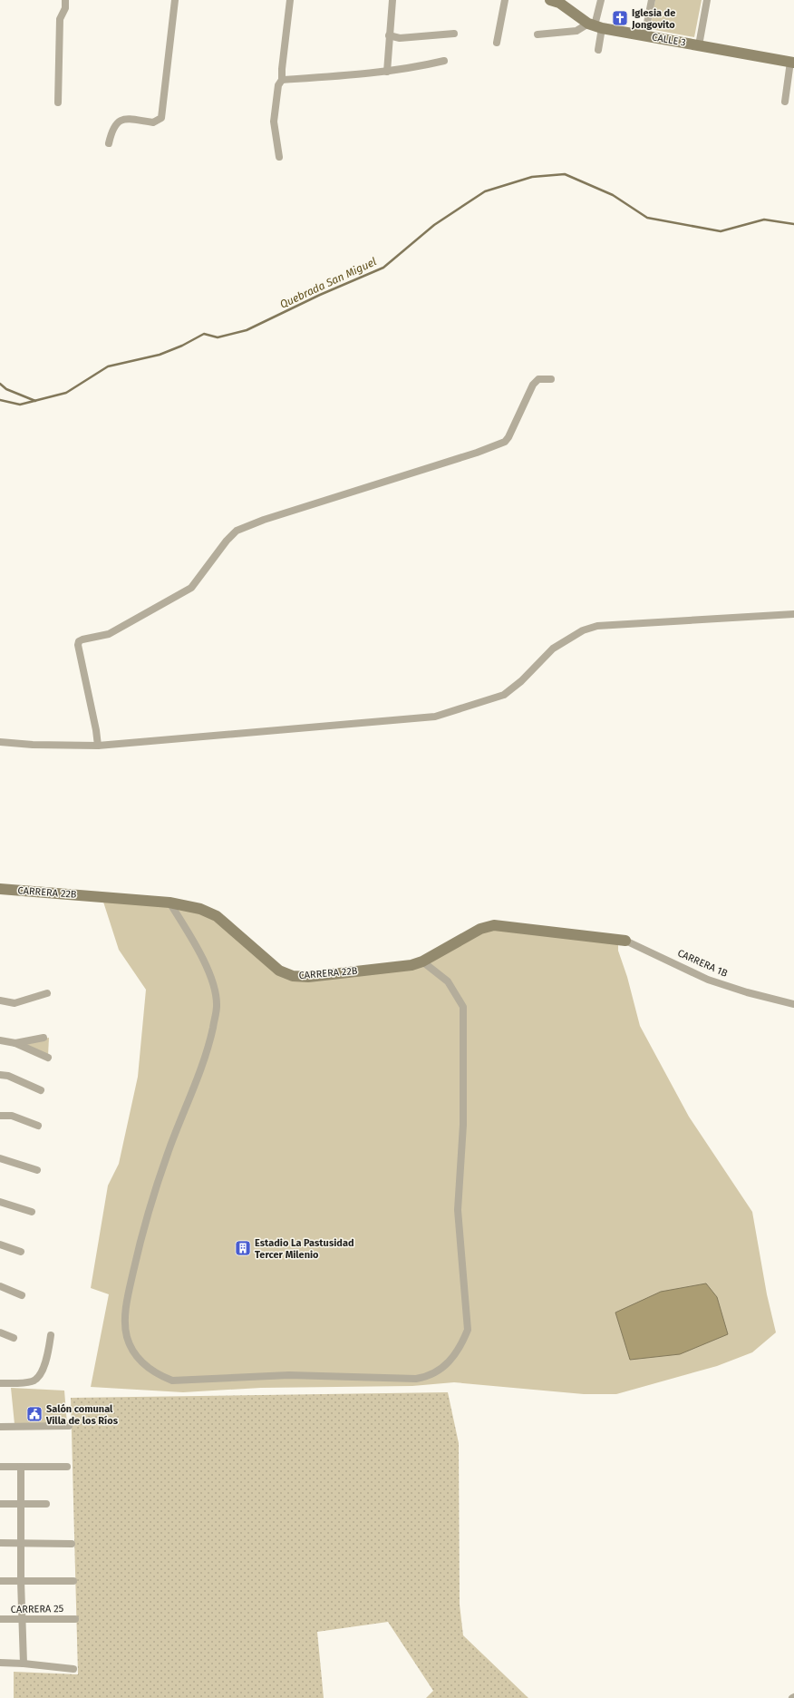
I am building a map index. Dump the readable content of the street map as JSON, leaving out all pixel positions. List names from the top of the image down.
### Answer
{
  "streets": {
    "street": [
      "CALLE 3",
      "CARRERA 22B",
      "CARRERA 1B",
      "CARRERA 25"
    ]
  },
  "crossings": [
    ["CARRERA 22B", "CARRERA 1B"]
  ],
  "water": ["Quebrada San Miguel"],
  "places": {
    "church": ["Iglesia de Jongovito"],
    "building": ["Estadio La Pastusidad Tercer Milenio"],
    "public building": ["Salón comunal Villa de los Ríos"]
  }
}
